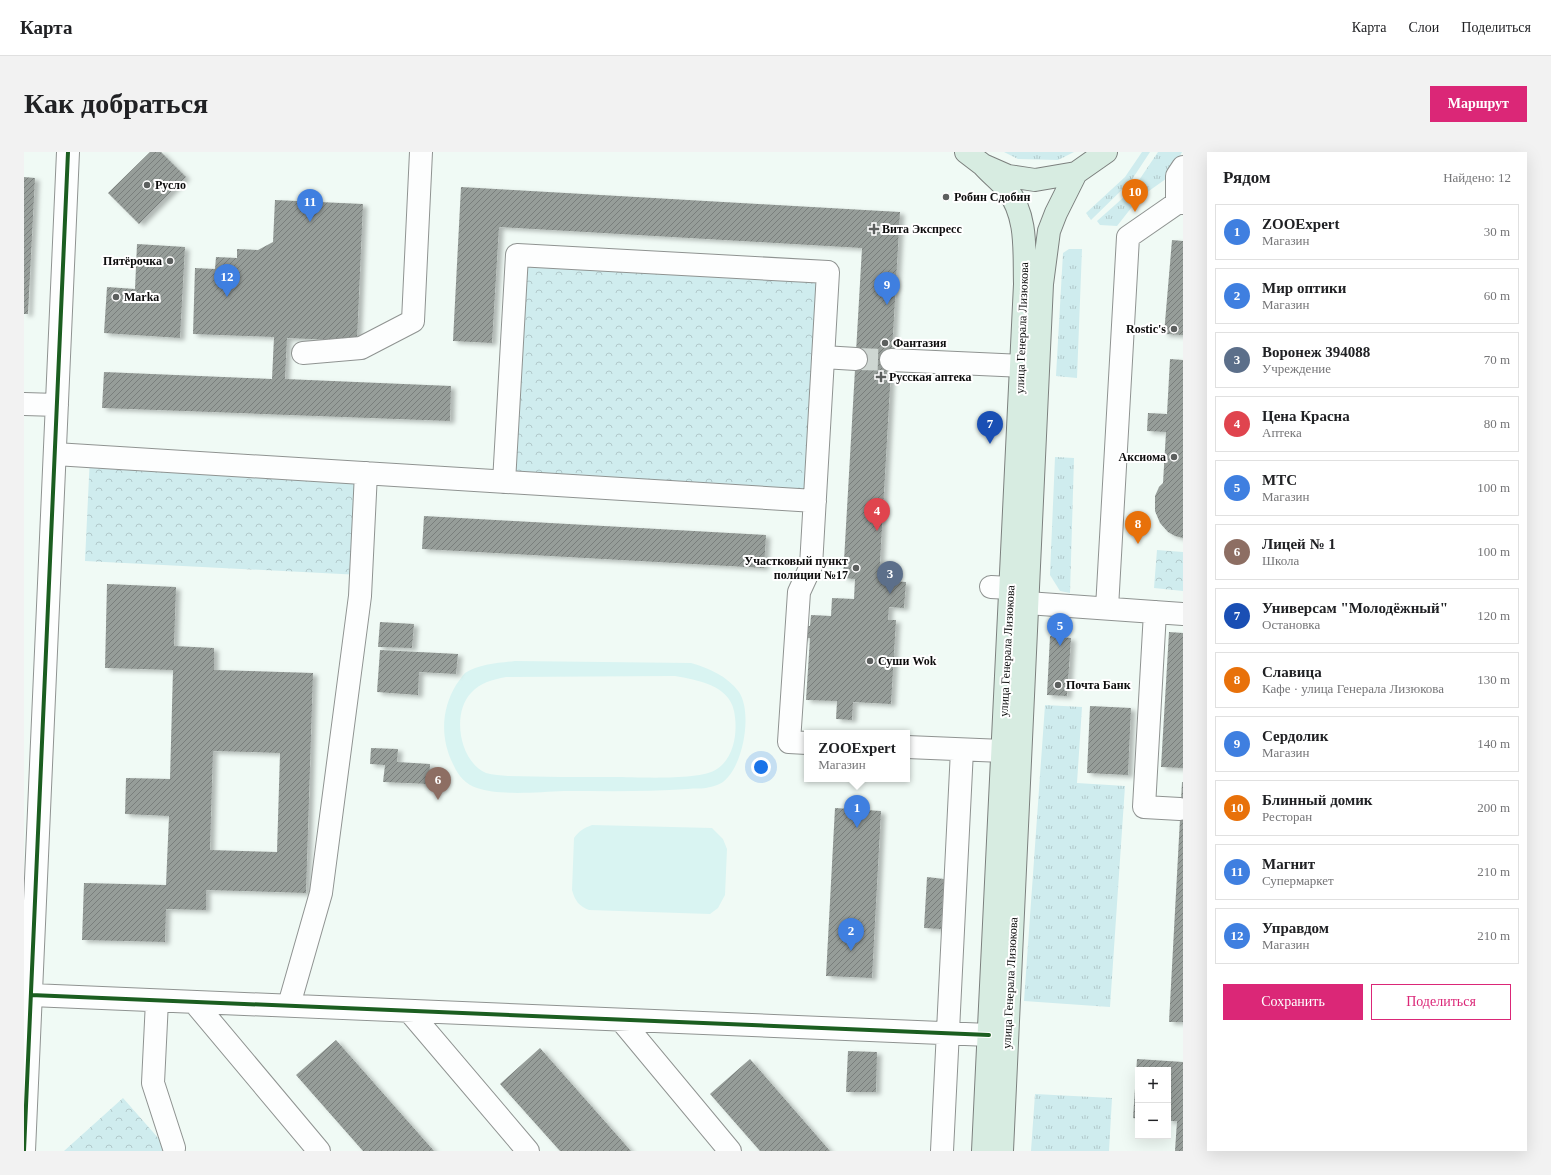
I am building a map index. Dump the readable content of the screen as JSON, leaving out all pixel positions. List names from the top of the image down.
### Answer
{
  "streets": {
    "main road": ["улица Генерала Лизюкова"]
  },
  "places": {
    "other": [
      "Русло",
      "Робин Сдобин",
      "Пятёрочка",
      "Marka",
      "Rostic's",
      "Фантазия",
      "Аксиома",
      "Участковый пункт полиции №17",
      "Суши Wok",
      "Почта Банк"
    ],
    "health": ["Вита Экспресс", "Русская аптека"]
  },
  "page": {
    "header": "Карта",
    "nav": ["Карта", "Слои", "Поделиться"],
    "buttons": [
      "Маршрут",
      ["Сохранить", "Поделиться"]
    ],
    "title": "Как добраться",
    "heading": ["Рядом", "Найдено: 12"],
    "pins": [
      "10",
      "11",
      "12",
      "9",
      "7",
      "4",
      "8",
      "3",
      "5",
      "6",
      "1",
      "2"
    ],
    "list": [
      {
        "mark": "1",
        "name": "ZOOExpert",
        "note": "Магазин",
        "value": "30 m"
      },
      {
        "mark": "2",
        "name": "Мир оптики",
        "note": "Магазин",
        "value": "60 m"
      },
      {
        "mark": "3",
        "name": "Воронеж 394088",
        "note": "Учреждение",
        "value": "70 m"
      },
      {
        "mark": "4",
        "name": "Цена Красна",
        "note": "Аптека",
        "value": "80 m"
      },
      {
        "mark": "5",
        "name": "МТС",
        "note": "Магазин",
        "value": "100 m"
      },
      {
        "mark": "6",
        "name": "Лицей № 1",
        "note": "Школа",
        "value": "100 m"
      },
      {
        "mark": "7",
        "name": "Универсам \"Молодёжный\"",
        "note": "Остановка",
        "value": "120 m"
      },
      {
        "mark": "8",
        "name": "Славица",
        "note": "Кафе · улица Генерала Лизюкова",
        "value": "130 m"
      },
      {
        "mark": "9",
        "name": "Сердолик",
        "note": "Магазин",
        "value": "140 m"
      },
      {
        "mark": "10",
        "name": "Блинный домик",
        "note": "Ресторан",
        "value": "200 m"
      },
      {
        "mark": "11",
        "name": "Магнит",
        "note": "Супермаркет",
        "value": "210 m"
      },
      {
        "mark": "12",
        "name": "Управдом",
        "note": "Магазин",
        "value": "210 m"
      }
    ],
    "popup": ["ZOOExpert", "Магазин"],
    "map_buttons": ["+", "−"]
  }
}
